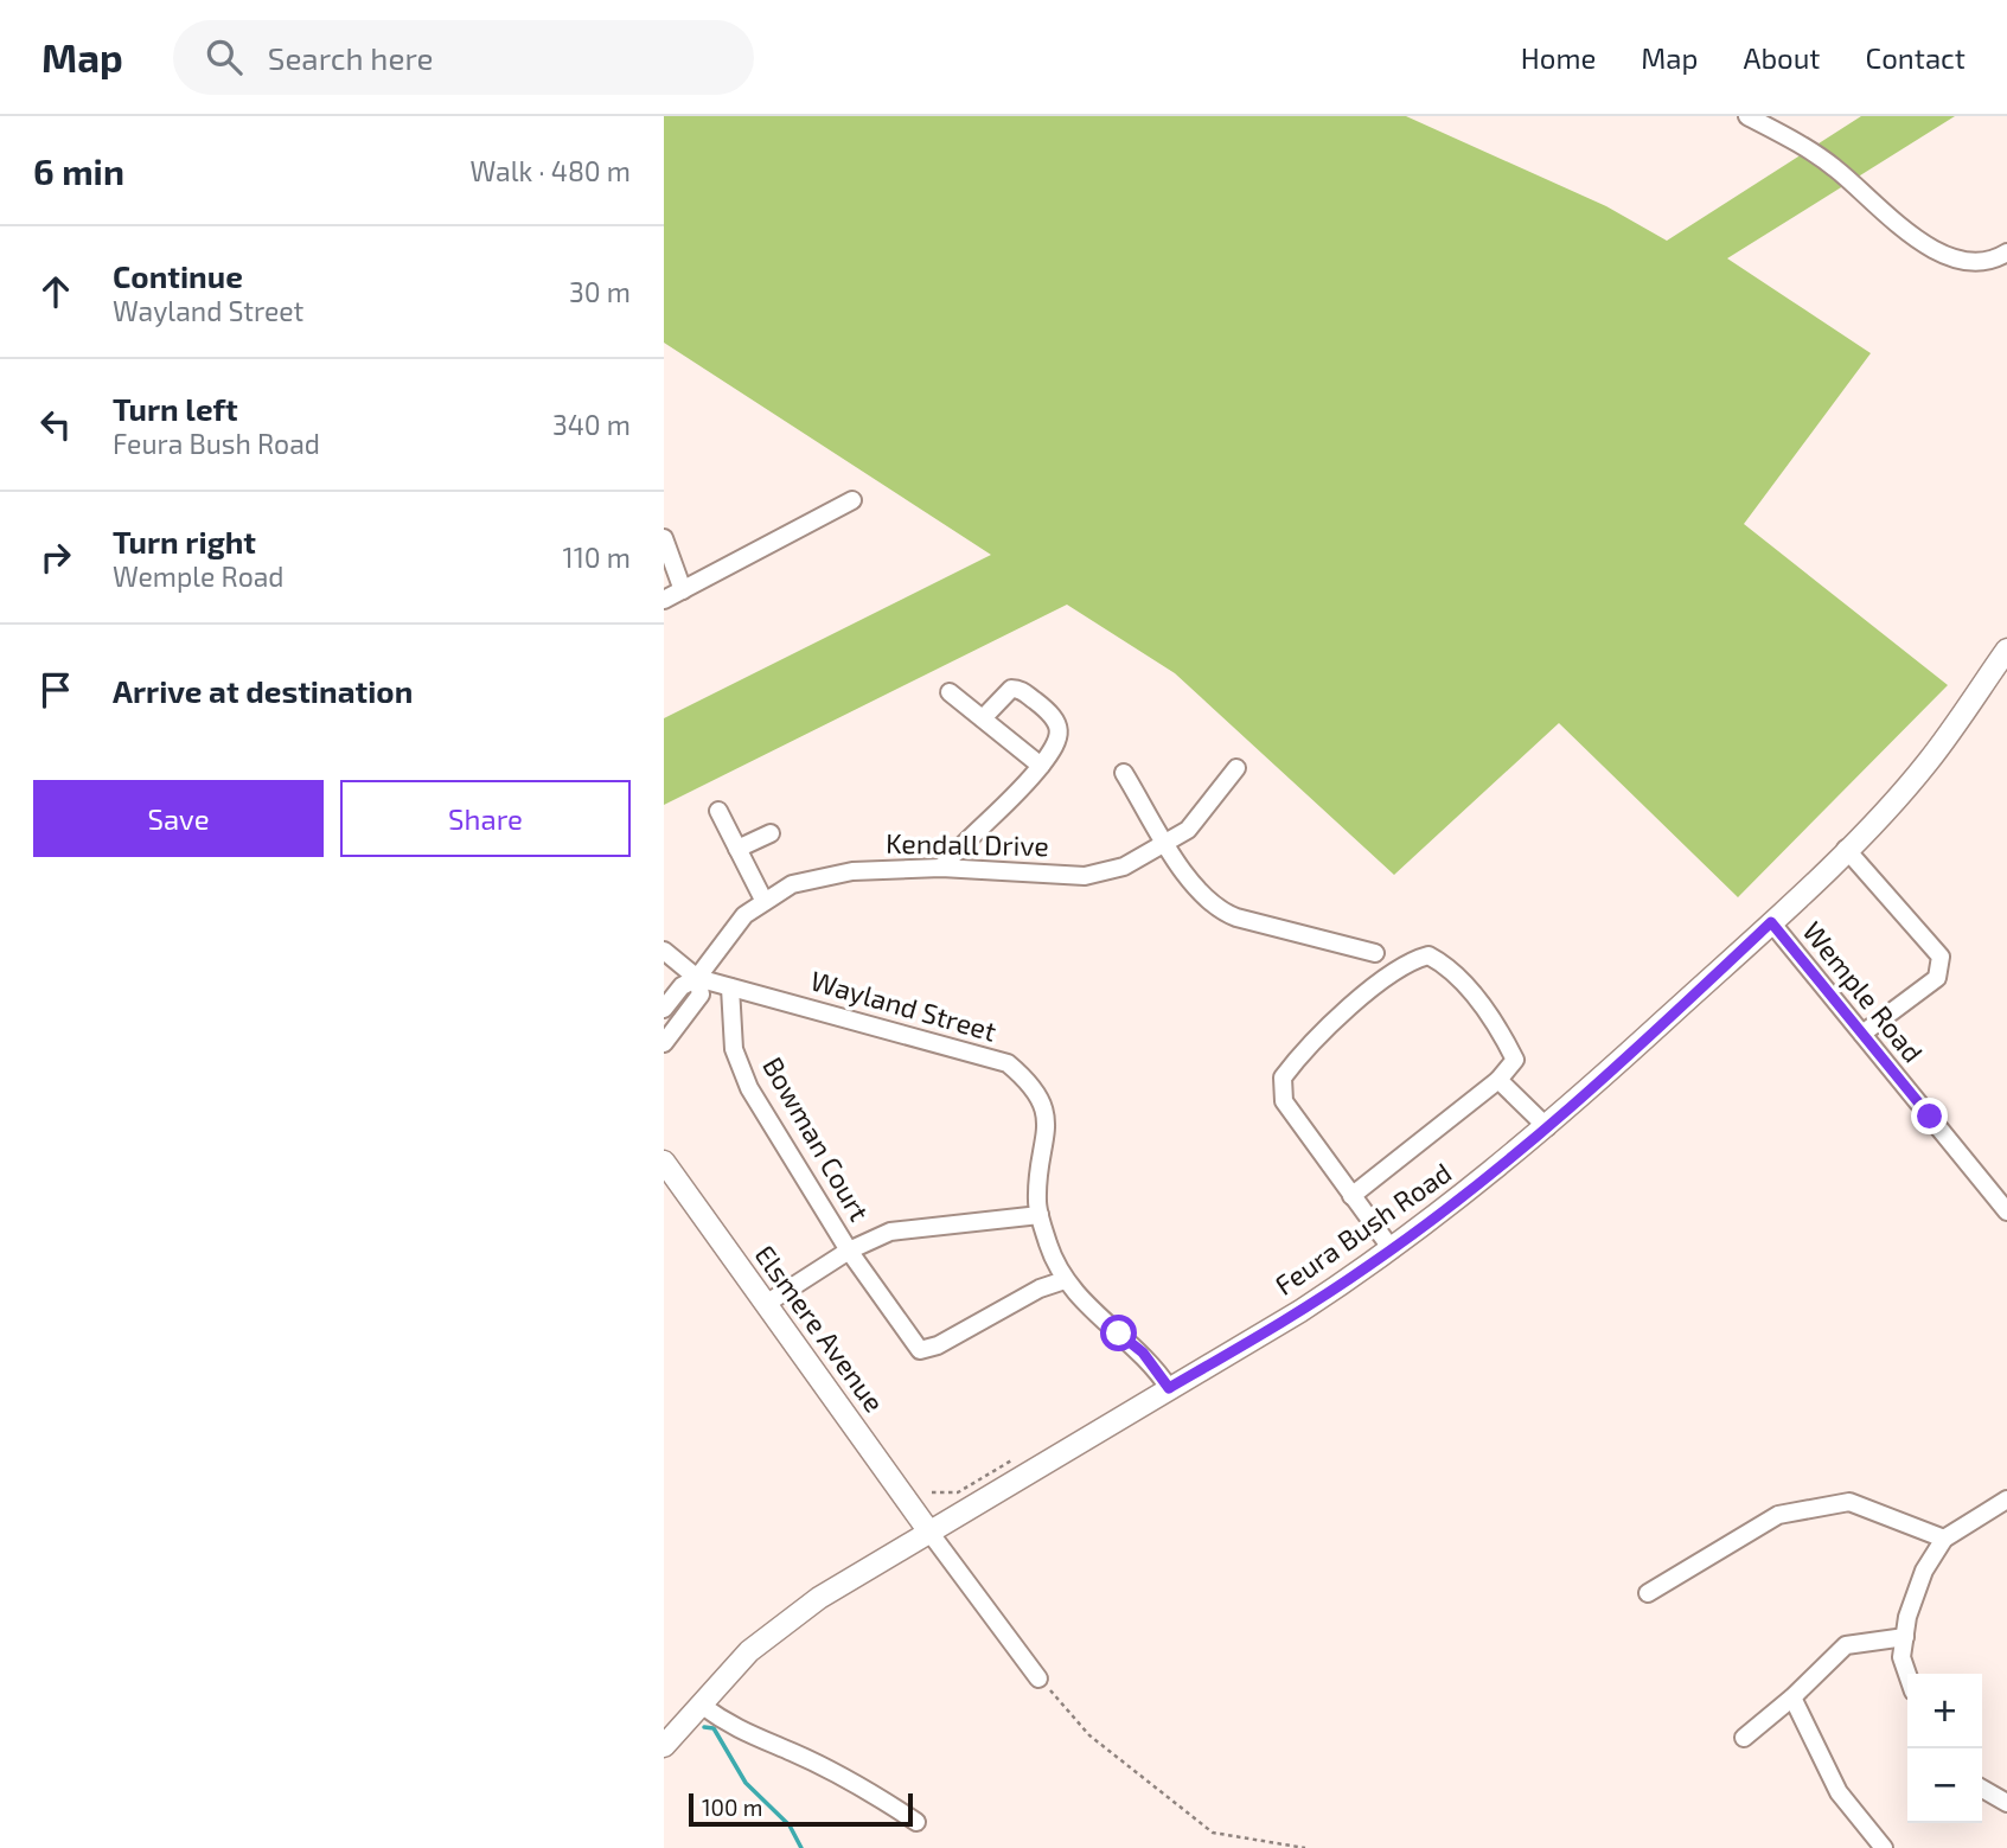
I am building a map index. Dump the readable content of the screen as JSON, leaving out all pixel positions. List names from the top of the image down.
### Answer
{
  "streets": {
    "main road": ["Feura Bush Road", "Elsmere Avenue"],
    "street": [
      "Kendall Drive",
      "Wemple Road",
      "Wayland Street",
      "Bowman Court"
    ]
  },
  "crossings": [
    ["Kendall Drive", "Wayland Street"],
    ["Wemple Road", "Feura Bush Road"],
    ["Wayland Street", "Bowman Court"],
    ["Wayland Street", "Feura Bush Road"],
    ["Feura Bush Road", "Elsmere Avenue"]
  ],
  "scale_bar": "100 m",
  "page": {
    "header": "Map",
    "search": "Search here",
    "nav": [
      "Home",
      "Map",
      "About",
      "Contact"
    ],
    "heading": ["6 min", "Walk · 480 m"],
    "list": [
      ["Continue", "Wayland Street", "30 m"],
      ["Turn left", "Feura Bush Road", "340 m"],
      ["Turn right", "Wemple Road", "110 m"],
      "Arrive at destination"
    ],
    "buttons": ["Save", "Share"],
    "map_buttons": ["+", "−"],
    "scale": "100 m"
  }
}
